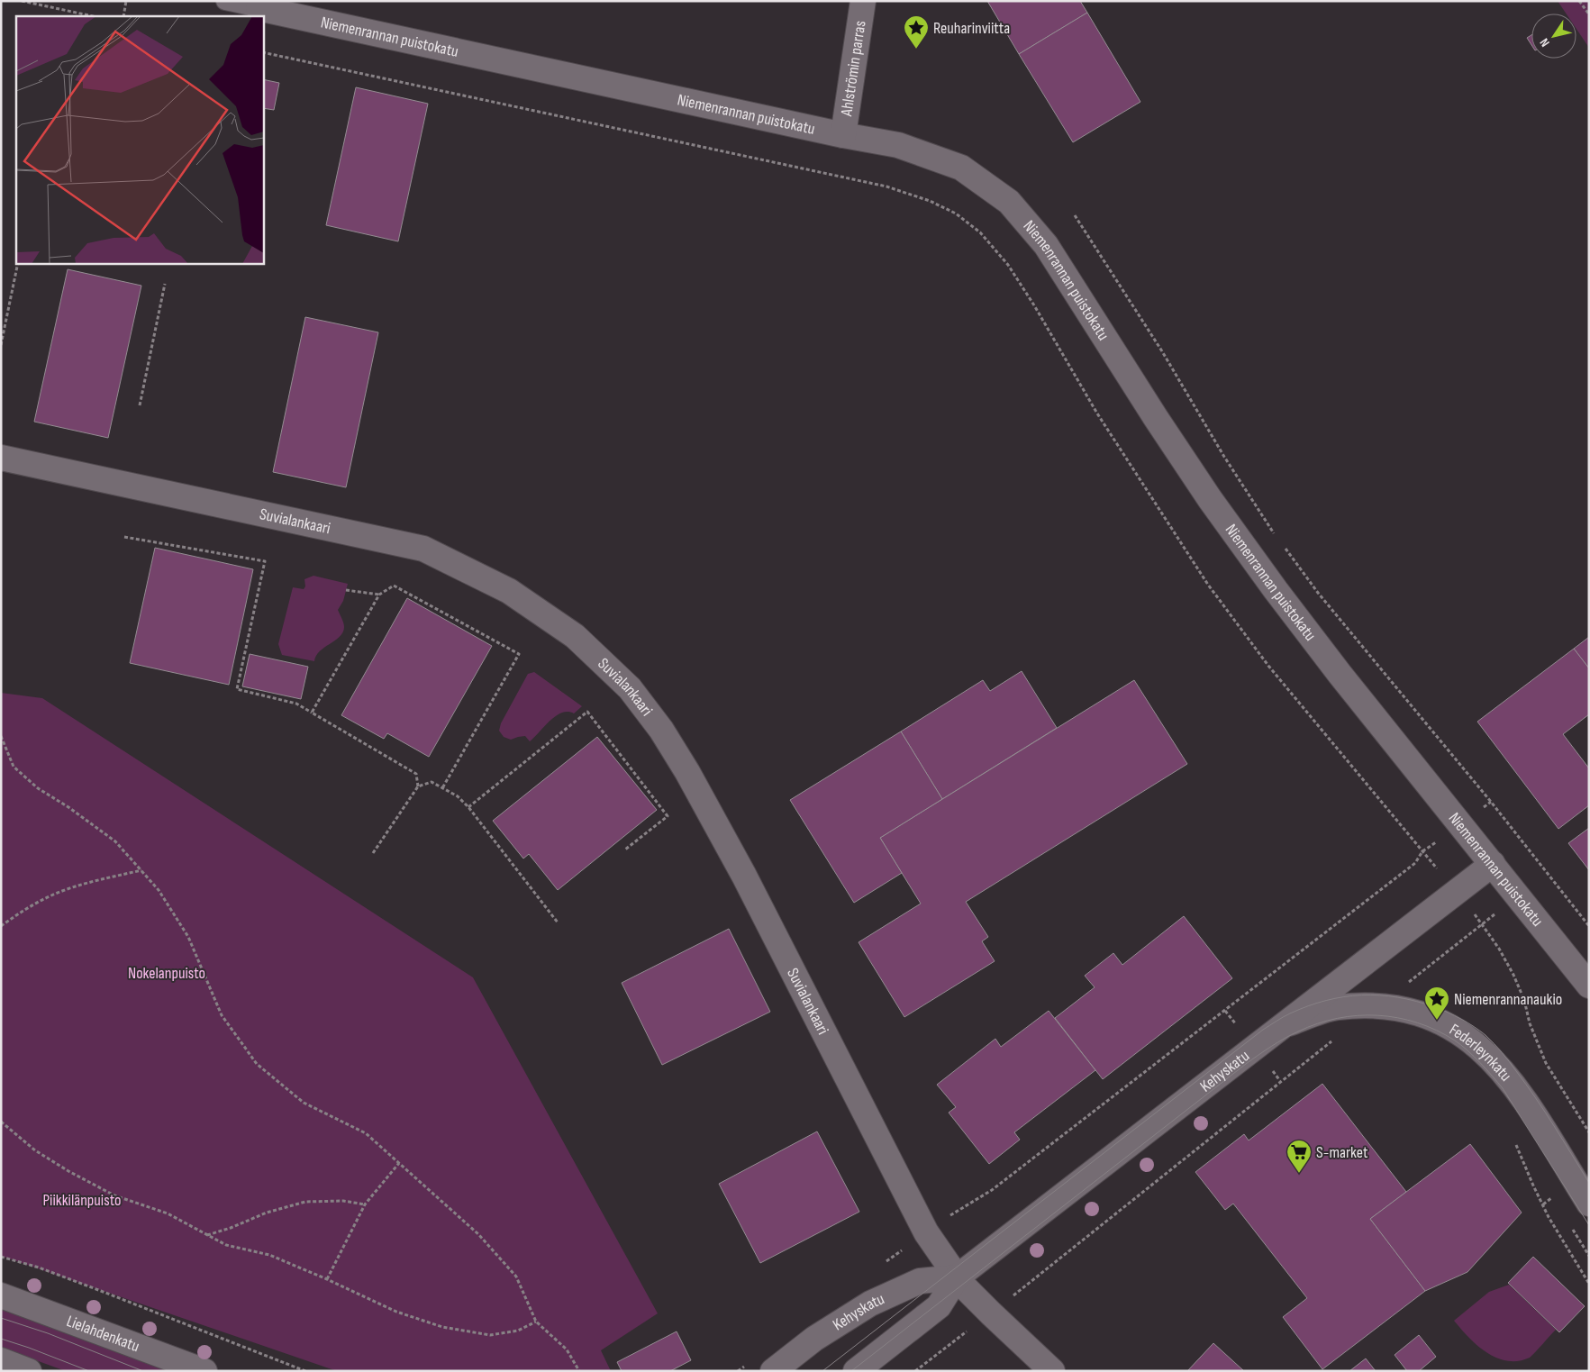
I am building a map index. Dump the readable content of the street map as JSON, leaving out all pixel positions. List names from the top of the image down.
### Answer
{
  "streets": {
    "street": [
      "Niemenrannan puistokatu",
      "Ahlströmin parras",
      "Suvialankaari",
      "Federleynkatu",
      "Kehyskatu",
      "Lielahdenkatu"
    ]
  },
  "crossings": [
    ["Niemenrannan puistokatu", "Ahlströmin parras"],
    ["Niemenrannan puistokatu", "Kehyskatu"],
    ["Suvialankaari", "Kehyskatu"],
    ["Federleynkatu", "Kehyskatu"]
  ],
  "parks": ["Nokelanpuisto", "Piikkilänpuisto"],
  "places": {
    "place": ["Reuharinviitta", "Niemenrannanaukio"],
    "supermarket": ["S-market"]
  },
  "north": "bottom left"
}
